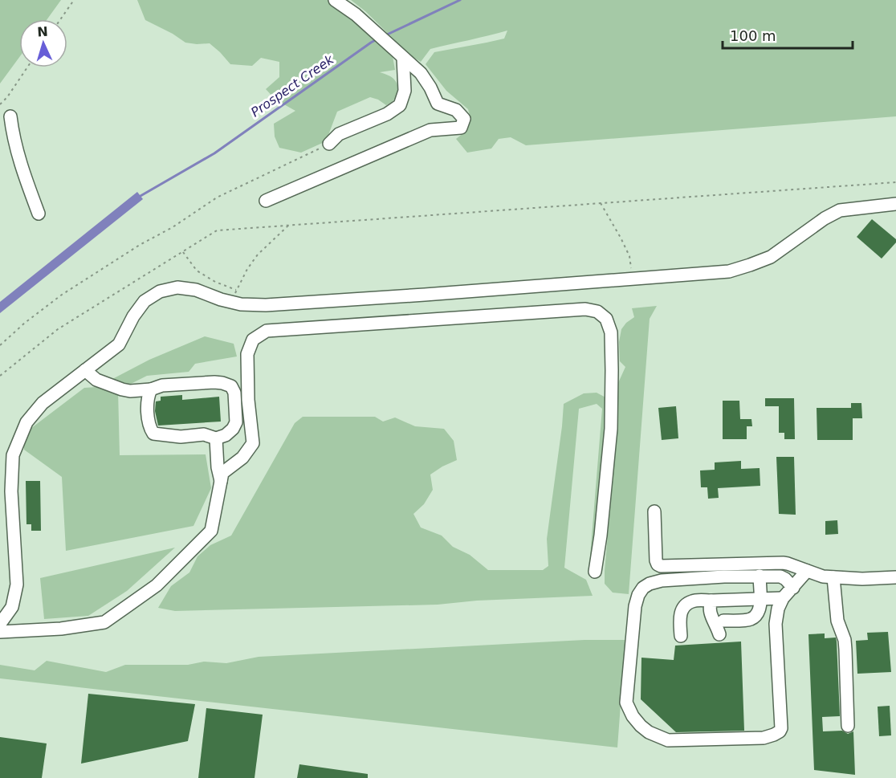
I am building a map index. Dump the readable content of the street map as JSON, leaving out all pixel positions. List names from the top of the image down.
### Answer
{
  "water": ["Prospect Creek"],
  "scale_bar": "100 m",
  "north": "top"
}
